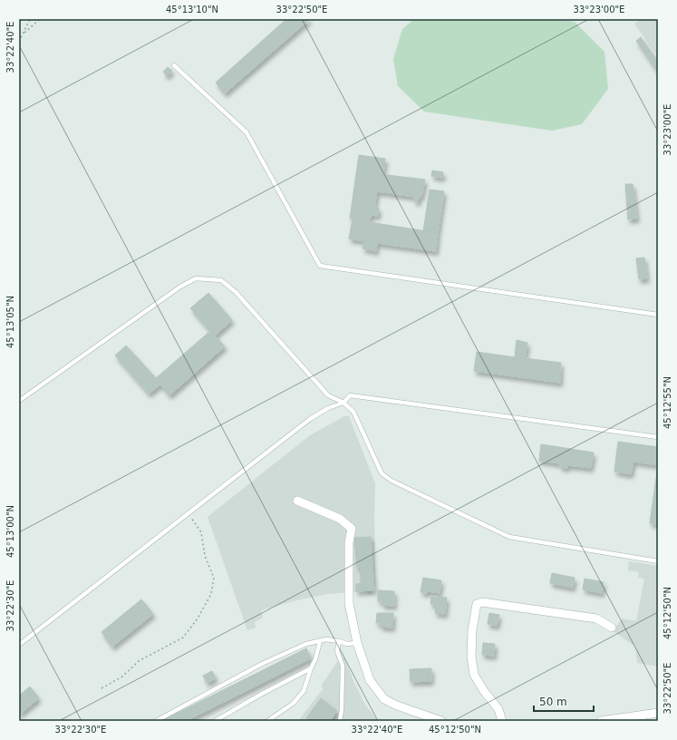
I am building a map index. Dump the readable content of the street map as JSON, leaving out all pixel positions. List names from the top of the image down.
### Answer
{
  "scale_bar": "50 m",
  "coordinates": [
    "45°13'10\"N",
    "33°22'50\"E",
    "33°23'00\"E",
    "33°22'40\"E",
    "45°13'05\"N",
    "45°12'55\"N",
    "45°13'00\"N",
    "33°22'30\"E",
    "45°12'50\"N"
  ]
}
